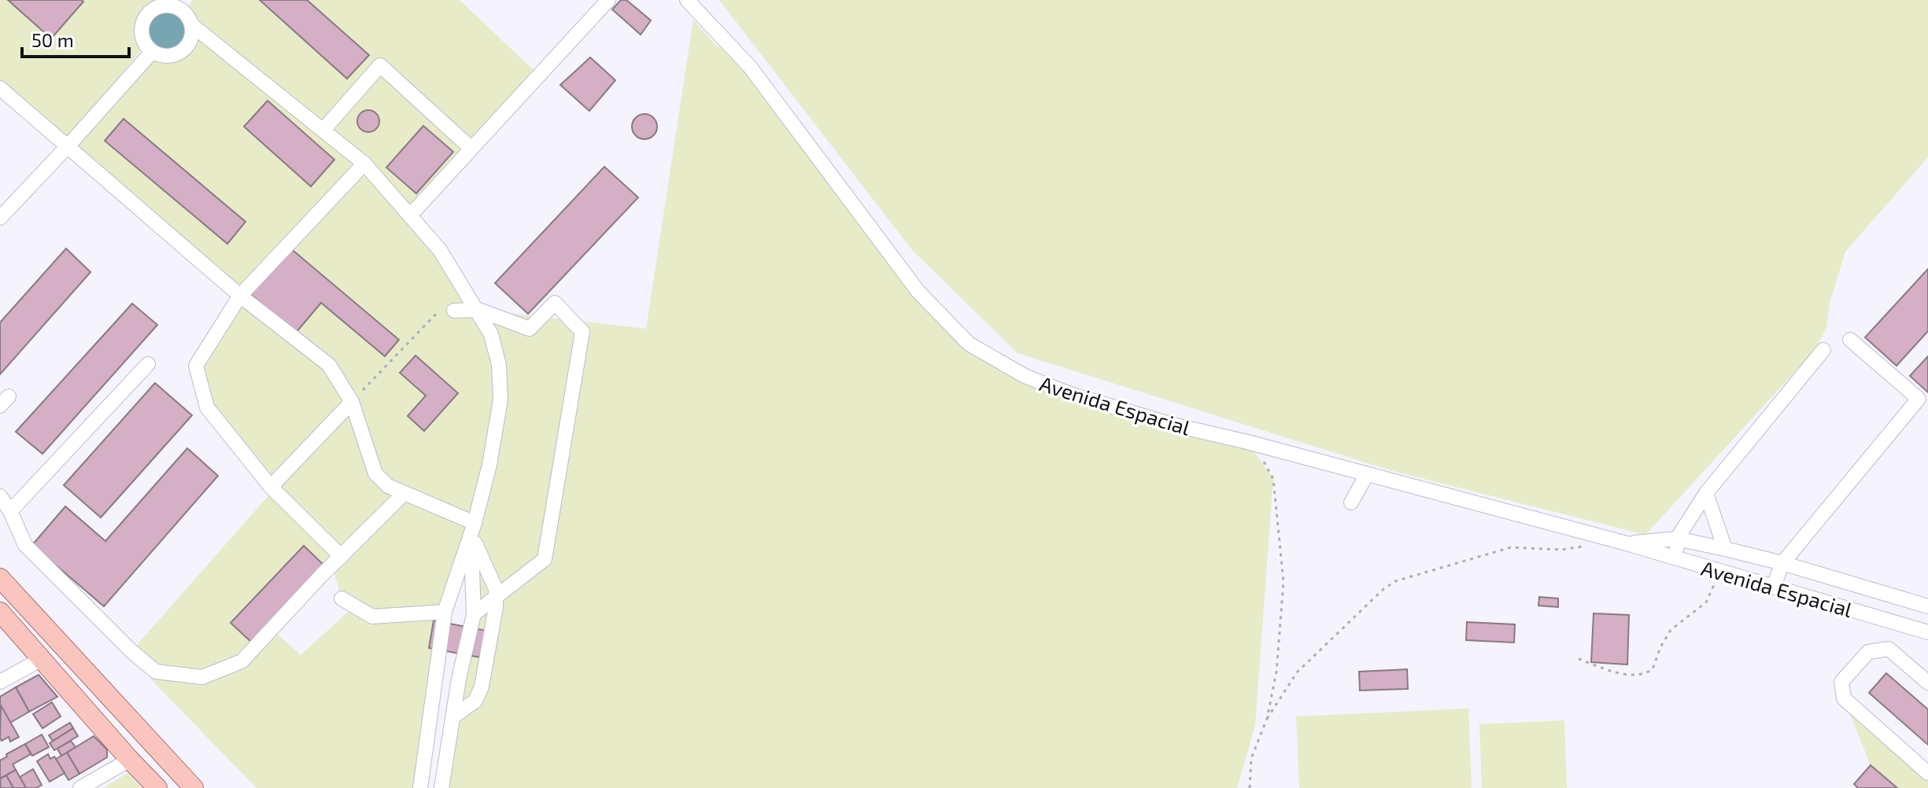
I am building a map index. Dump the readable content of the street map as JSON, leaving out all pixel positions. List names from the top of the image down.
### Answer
{
  "streets": {
    "street": ["Avenida Espacial"]
  },
  "scale_bar": "50 m"
}
